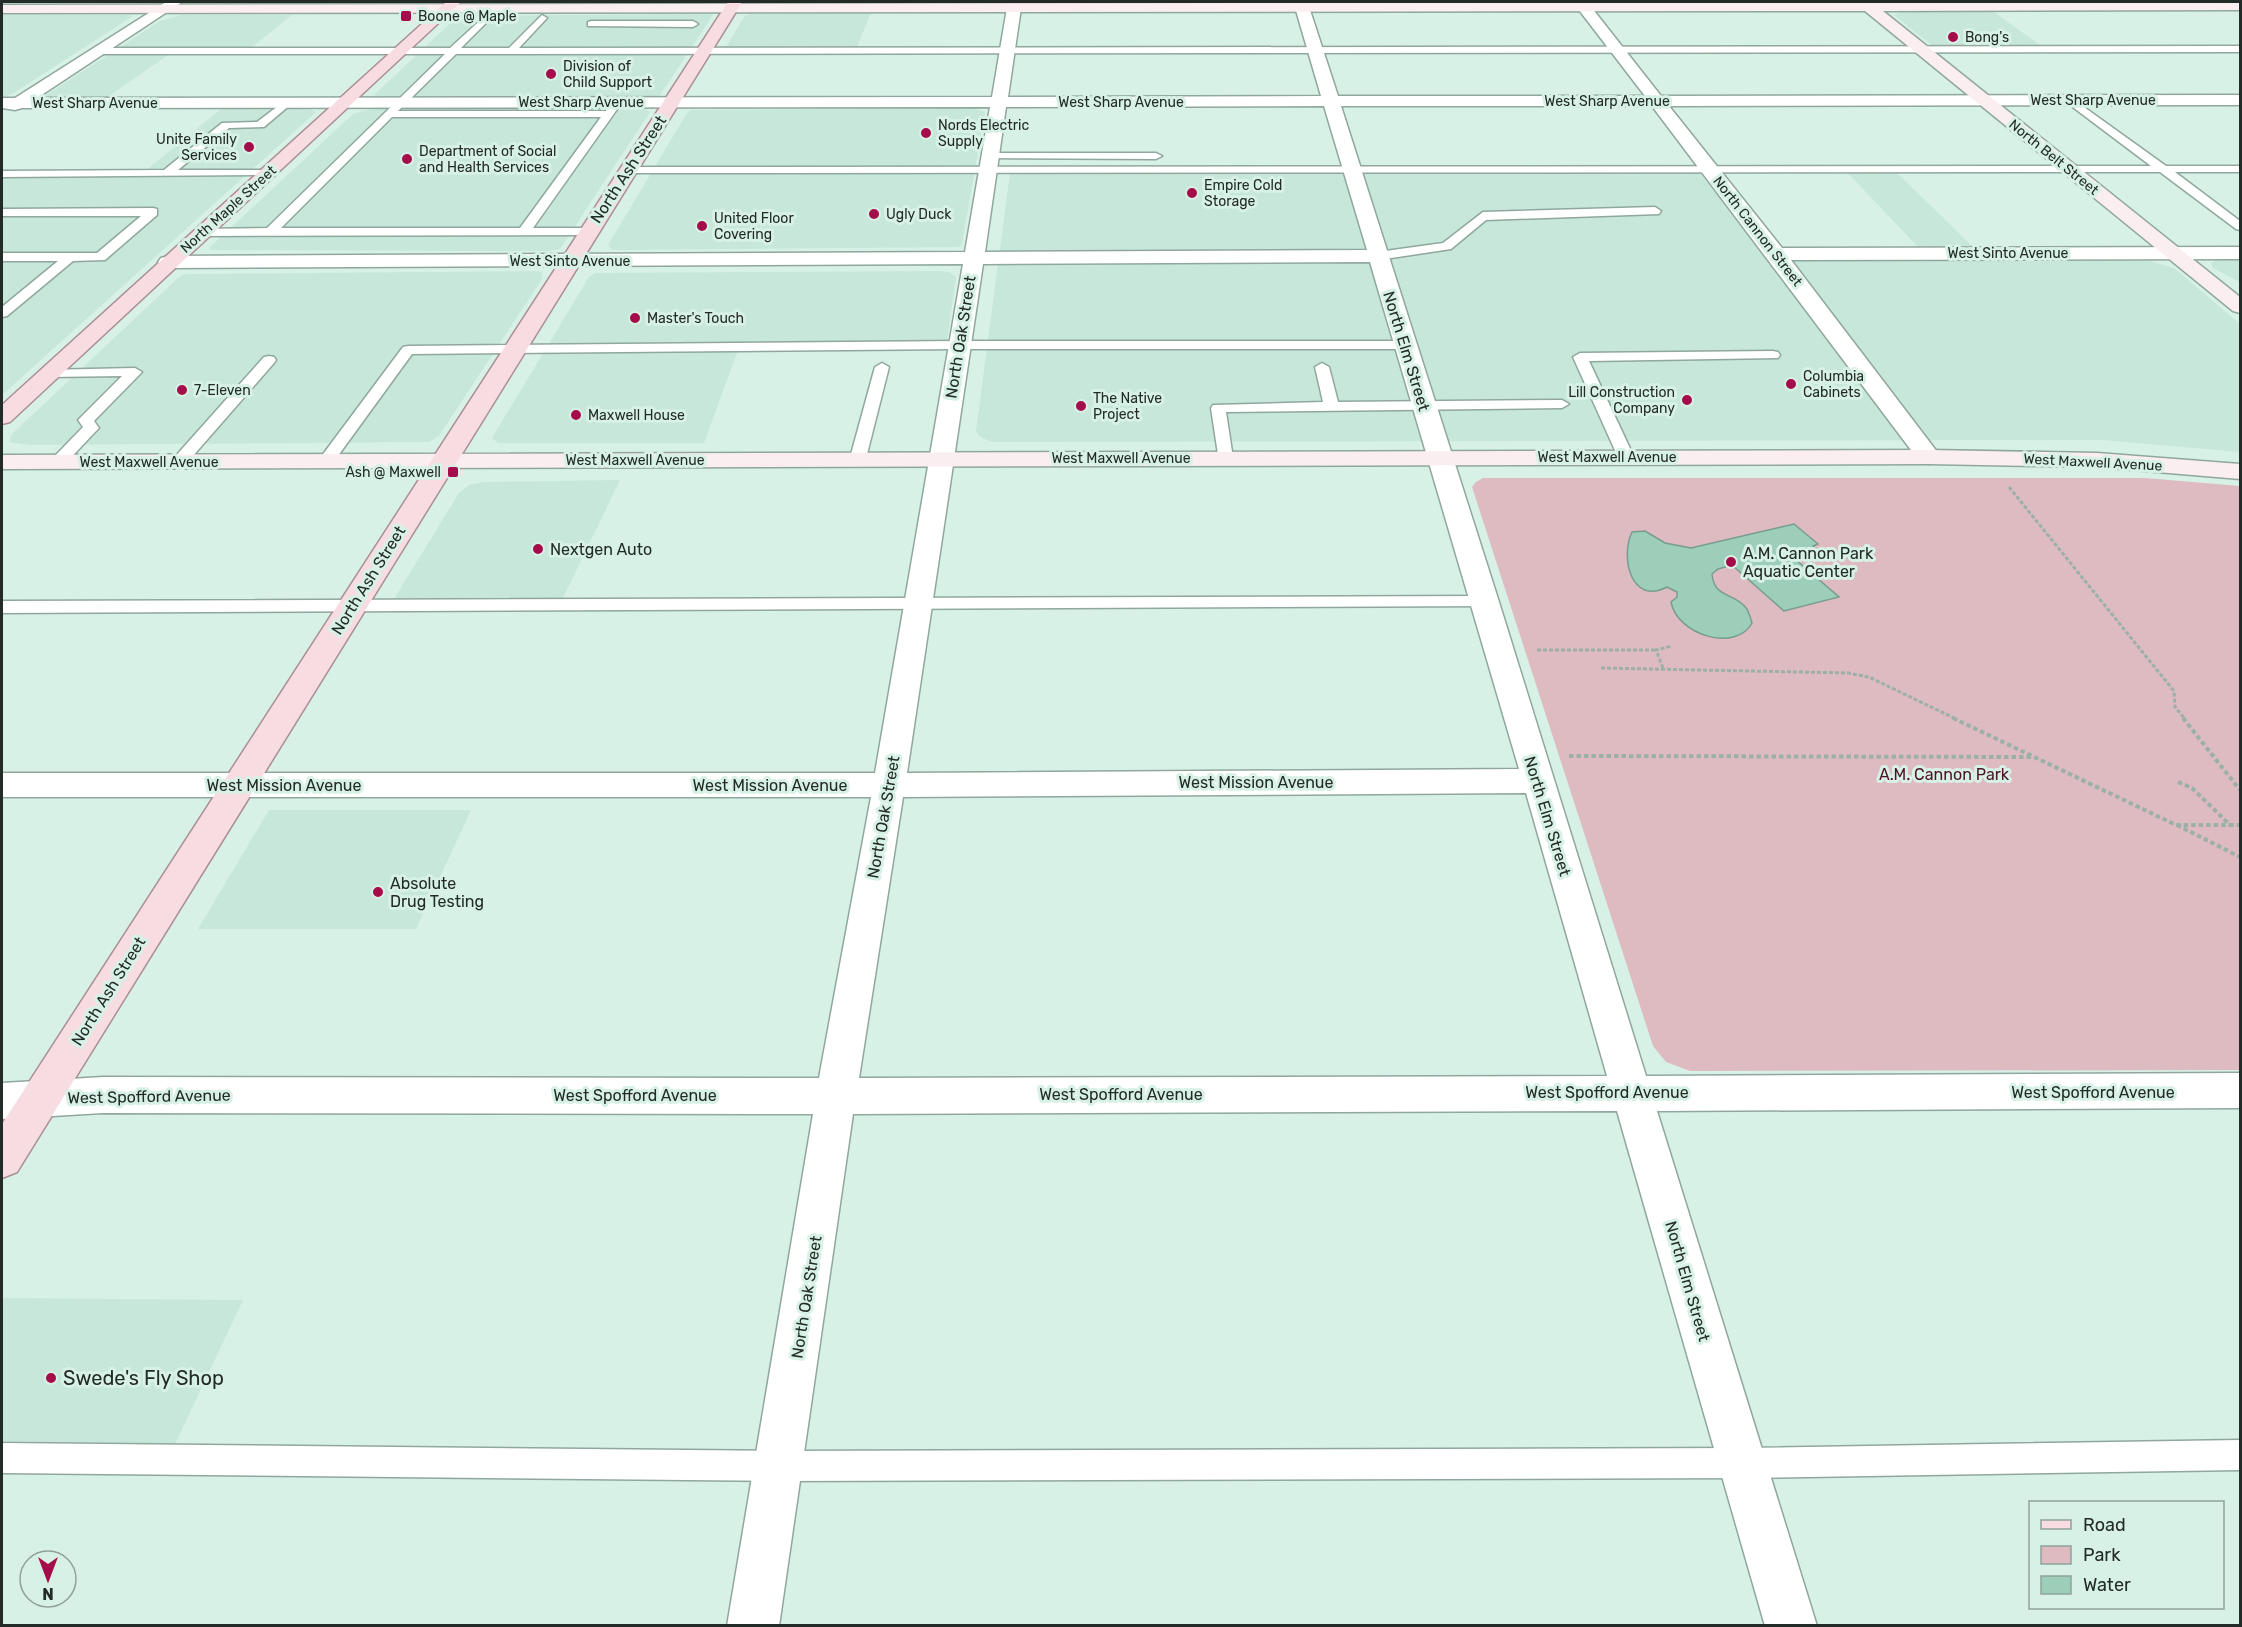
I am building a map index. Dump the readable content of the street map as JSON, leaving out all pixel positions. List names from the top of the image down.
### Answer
{
  "streets": {
    "main road": [
      "North Belt Street",
      "North Ash Street",
      "North Maple Street",
      "West Maxwell Avenue"
    ],
    "street": [
      "West Sharp Avenue",
      "North Cannon Street",
      "West Sinto Avenue",
      "North Oak Street",
      "North Elm Street",
      "West Mission Avenue",
      "West Spofford Avenue"
    ]
  },
  "crossings": [
    ["West Sharp Avenue", "North Belt Street"],
    ["West Sharp Avenue", "North Ash Street"],
    ["West Sharp Avenue", "North Maple Street"],
    ["West Sharp Avenue", "North Cannon Street"],
    ["West Sharp Avenue", "North Oak Street"],
    ["West Sharp Avenue", "North Elm Street"],
    ["North Belt Street", "West Sinto Avenue"],
    ["North Ash Street", "West Sinto Avenue"],
    ["North Ash Street", "West Maxwell Avenue"],
    ["North Ash Street", "West Mission Avenue"],
    ["North Ash Street", "West Spofford Avenue"],
    ["North Maple Street", "West Sinto Avenue"],
    ["North Cannon Street", "West Sinto Avenue"],
    ["North Cannon Street", "West Maxwell Avenue"],
    ["West Sinto Avenue", "North Oak Street"],
    ["West Sinto Avenue", "North Elm Street"],
    ["North Oak Street", "West Maxwell Avenue"],
    ["North Oak Street", "West Mission Avenue"],
    ["North Oak Street", "West Spofford Avenue"],
    ["North Elm Street", "West Maxwell Avenue"],
    ["North Elm Street", "West Mission Avenue"],
    ["North Elm Street", "West Spofford Avenue"]
  ],
  "parks": ["A.M. Cannon Park"],
  "places": {
    "transit": ["Boone @ Maple", "Ash @ Maxwell"],
    "other": [
      "Bong's",
      "Division of Child Support",
      "Nords Electric Supply",
      "Unite Family Services",
      "Department of Social and Health Services",
      "Empire Cold Storage",
      "Ugly Duck",
      "United Floor Covering",
      "Master's Touch",
      "Columbia Cabinets",
      "7-Eleven",
      "Lill Construction Company",
      "The Native Project",
      "Maxwell House",
      "Nextgen Auto",
      "A.M. Cannon Park Aquatic Center",
      "Absolute Drug Testing",
      "Swede's Fly Shop"
    ]
  },
  "legend": ["Road", "Park", "Water"],
  "north": "bottom"
}
